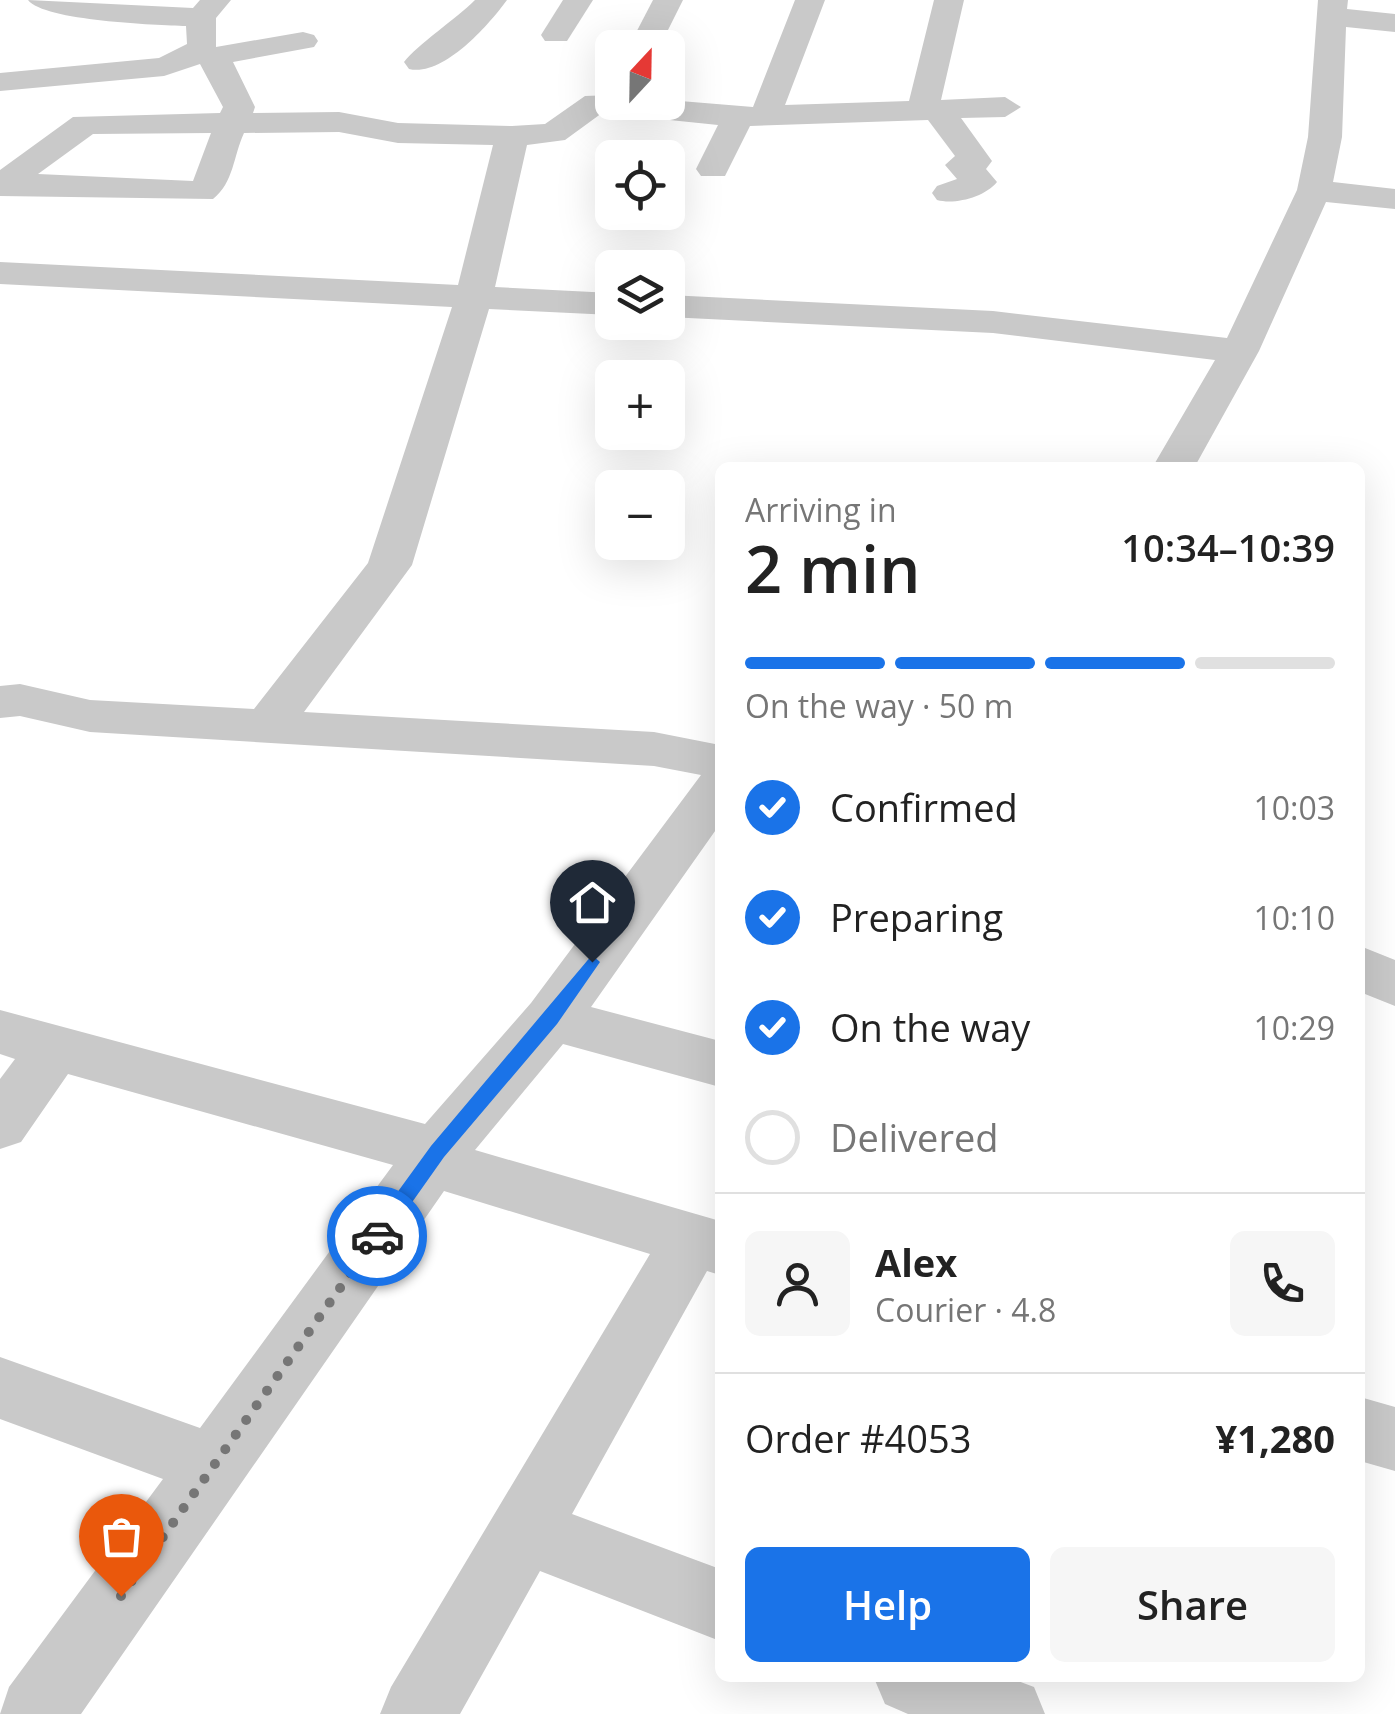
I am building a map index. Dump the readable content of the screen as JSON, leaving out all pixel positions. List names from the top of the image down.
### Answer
{
  "north": "top",
  "page": {
    "map_buttons": ["+", "−"],
    "heading": ["2 min", "Arriving in", "10:34–10:39"],
    "panel": [
      "Alex",
      "Courier · 4.8",
      "Order #4053",
      "¥1,280"
    ],
    "bar": "On the way · 50 m",
    "list": [
      ["Confirmed", "10:03"],
      ["Preparing", "10:10"],
      ["On the way", "10:29"],
      "Delivered"
    ],
    "buttons": ["Help", "Share"]
  }
}
